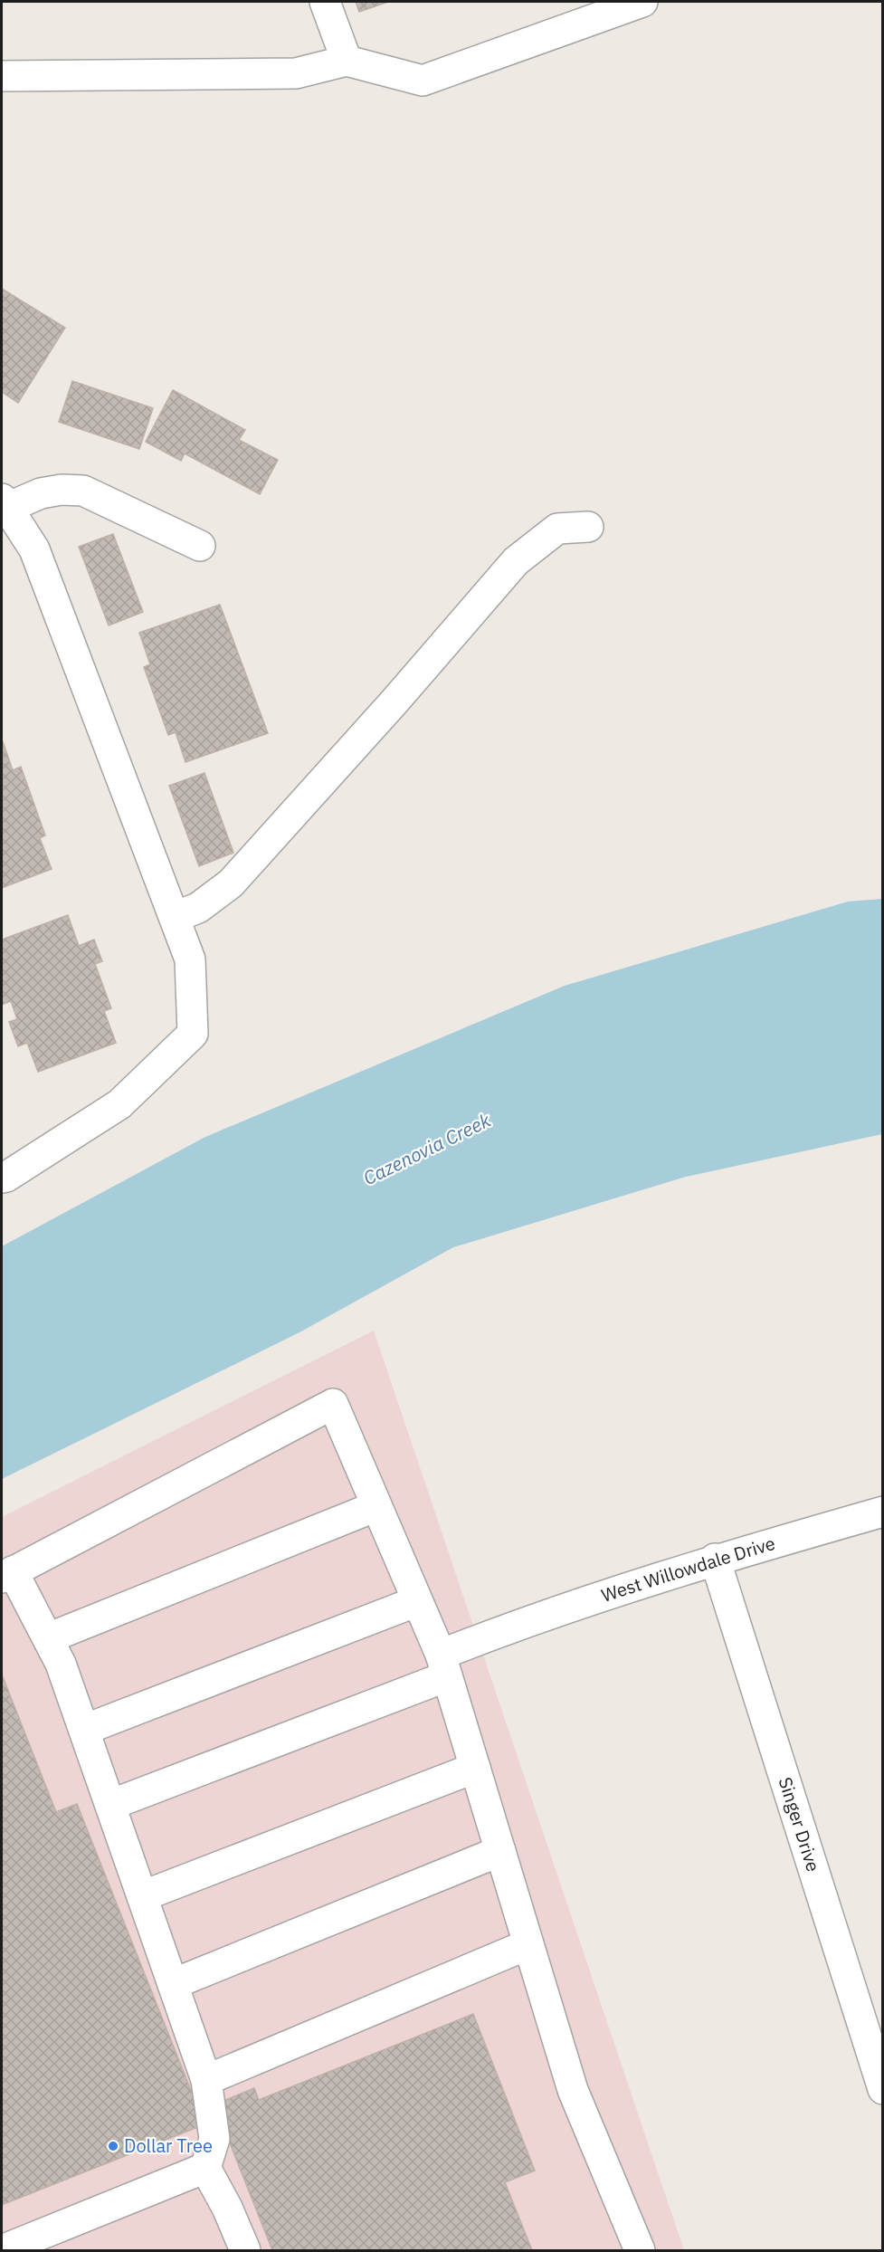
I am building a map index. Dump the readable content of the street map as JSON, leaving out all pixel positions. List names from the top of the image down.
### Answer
{
  "streets": {
    "street": ["West Willowdale Drive", "Singer Drive"]
  },
  "crossings": [
    ["West Willowdale Drive", "Singer Drive"]
  ],
  "water": ["Cazenovia Creek"],
  "places": ["Dollar Tree"]
}
